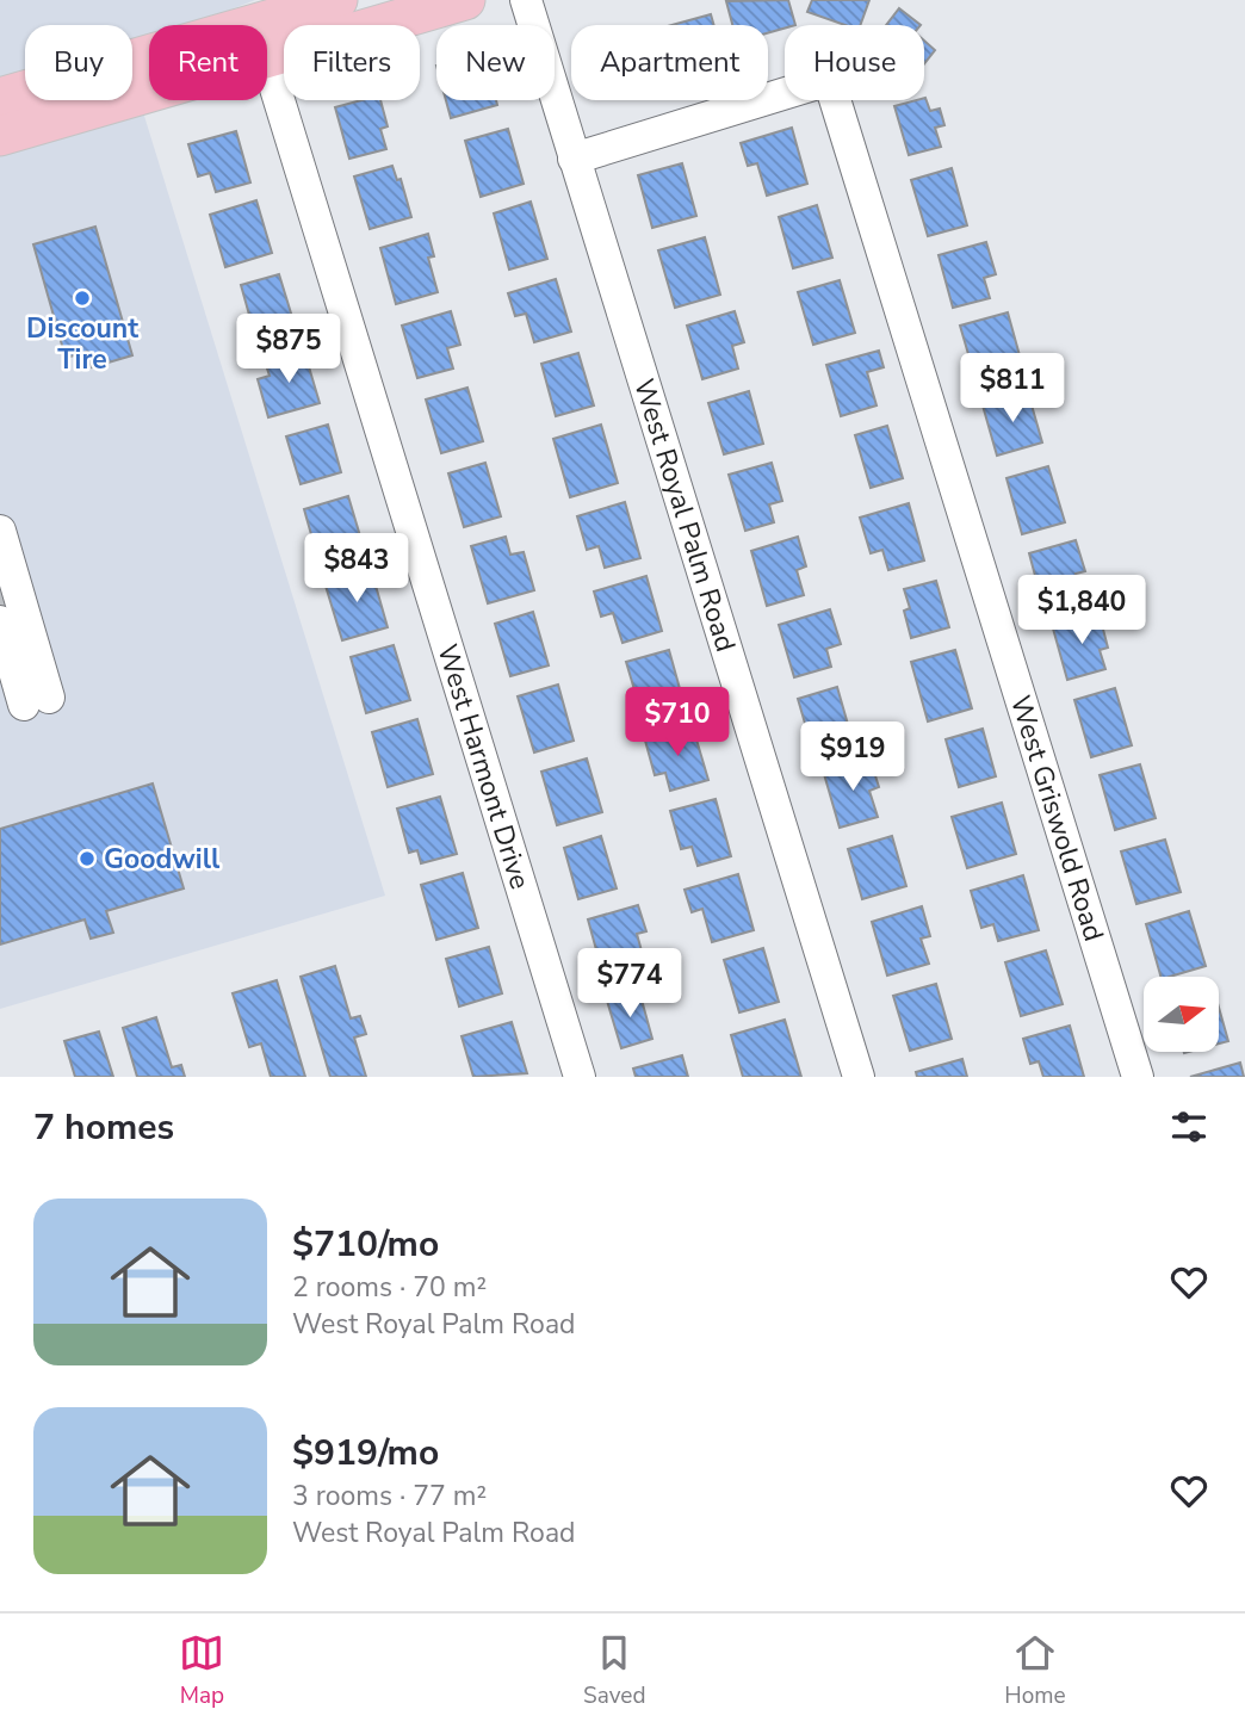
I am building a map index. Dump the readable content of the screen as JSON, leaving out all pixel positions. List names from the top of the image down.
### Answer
{
  "streets": {
    "street": ["West Royal Palm Road", "West Harmont Drive", "West Griswold Road"]
  },
  "crossings": [
    ["West Royal Palm Road", "West Griswold Road"]
  ],
  "places": ["Discount Tire", "Goodwill"],
  "north": "right",
  "page": {
    "chip": [
      "Buy",
      "Rent",
      "Filters",
      "New",
      "Apartment",
      "House"
    ],
    "price": [
      "$875",
      "$811",
      "$843",
      "$1,840",
      "$710",
      "$919",
      "$774"
    ],
    "heading": "7 homes",
    "list": [
      {
        "name": "$710/mo",
        "note": "2 rooms · 70 m² · West Royal Palm Road"
      },
      {
        "name": "$919/mo",
        "note": "3 rooms · 77 m² · West Royal Palm Road"
      }
    ],
    "tabs": ["Map", "Saved", "Home"]
  }
}
